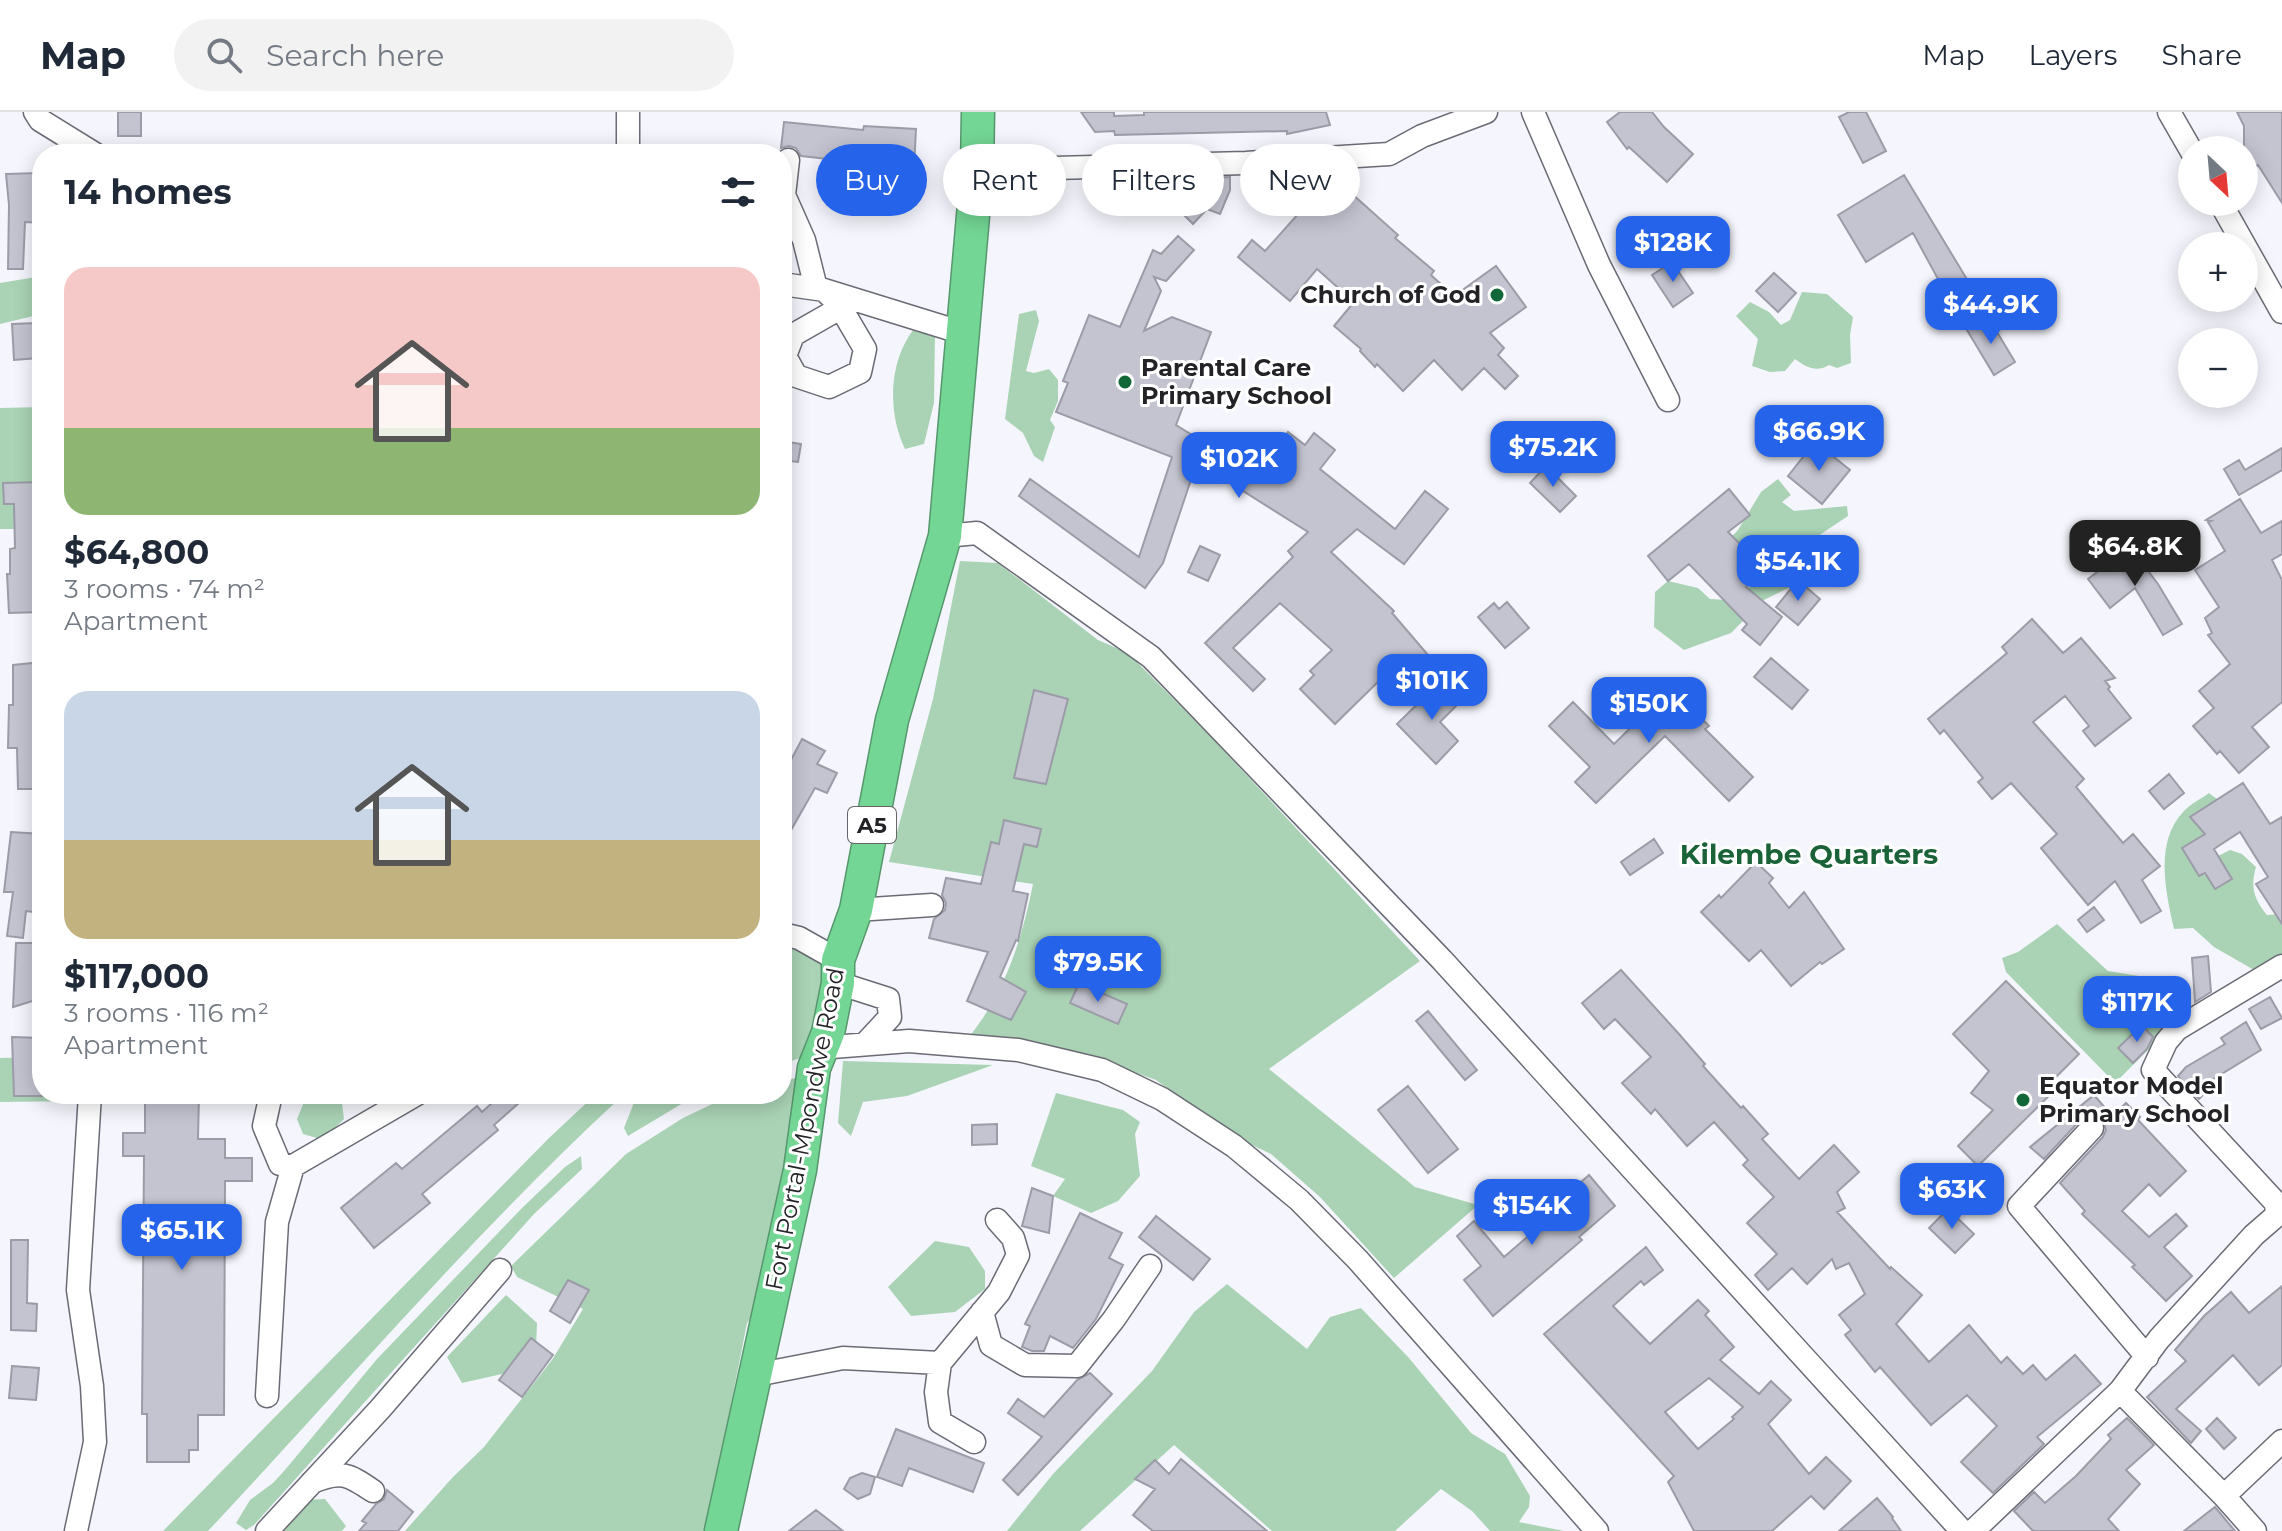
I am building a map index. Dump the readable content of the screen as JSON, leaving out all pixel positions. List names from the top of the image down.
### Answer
{
  "streets": {
    "highway": ["A5", "Fort Portal-Mpondwe Road"]
  },
  "districts": ["Kilembe Quarters"],
  "places": ["Church of God", "Parental Care Primary School", "Equator Model Primary School"],
  "north": "bottom right",
  "page": {
    "header": "Map",
    "search": "Search here",
    "nav": ["Map", "Layers", "Share"],
    "map_buttons": ["+", "−"],
    "chip": [
      "Buy",
      "Rent",
      "Filters",
      "New"
    ],
    "heading": "14 homes",
    "price": [
      "$128K",
      "$44.9K",
      "$66.9K",
      "$75.2K",
      "$102K",
      "$64.8K",
      "$54.1K",
      "$101K",
      "$150K",
      "$79.5K",
      "$117K",
      "$63K",
      "$154K",
      "$65.1K"
    ],
    "list": [
      {
        "name": "$64,800",
        "note": "3 rooms · 74 m² · Apartment"
      },
      {
        "name": "$117,000",
        "note": "3 rooms · 116 m² · Apartment"
      }
    ]
  }
}
